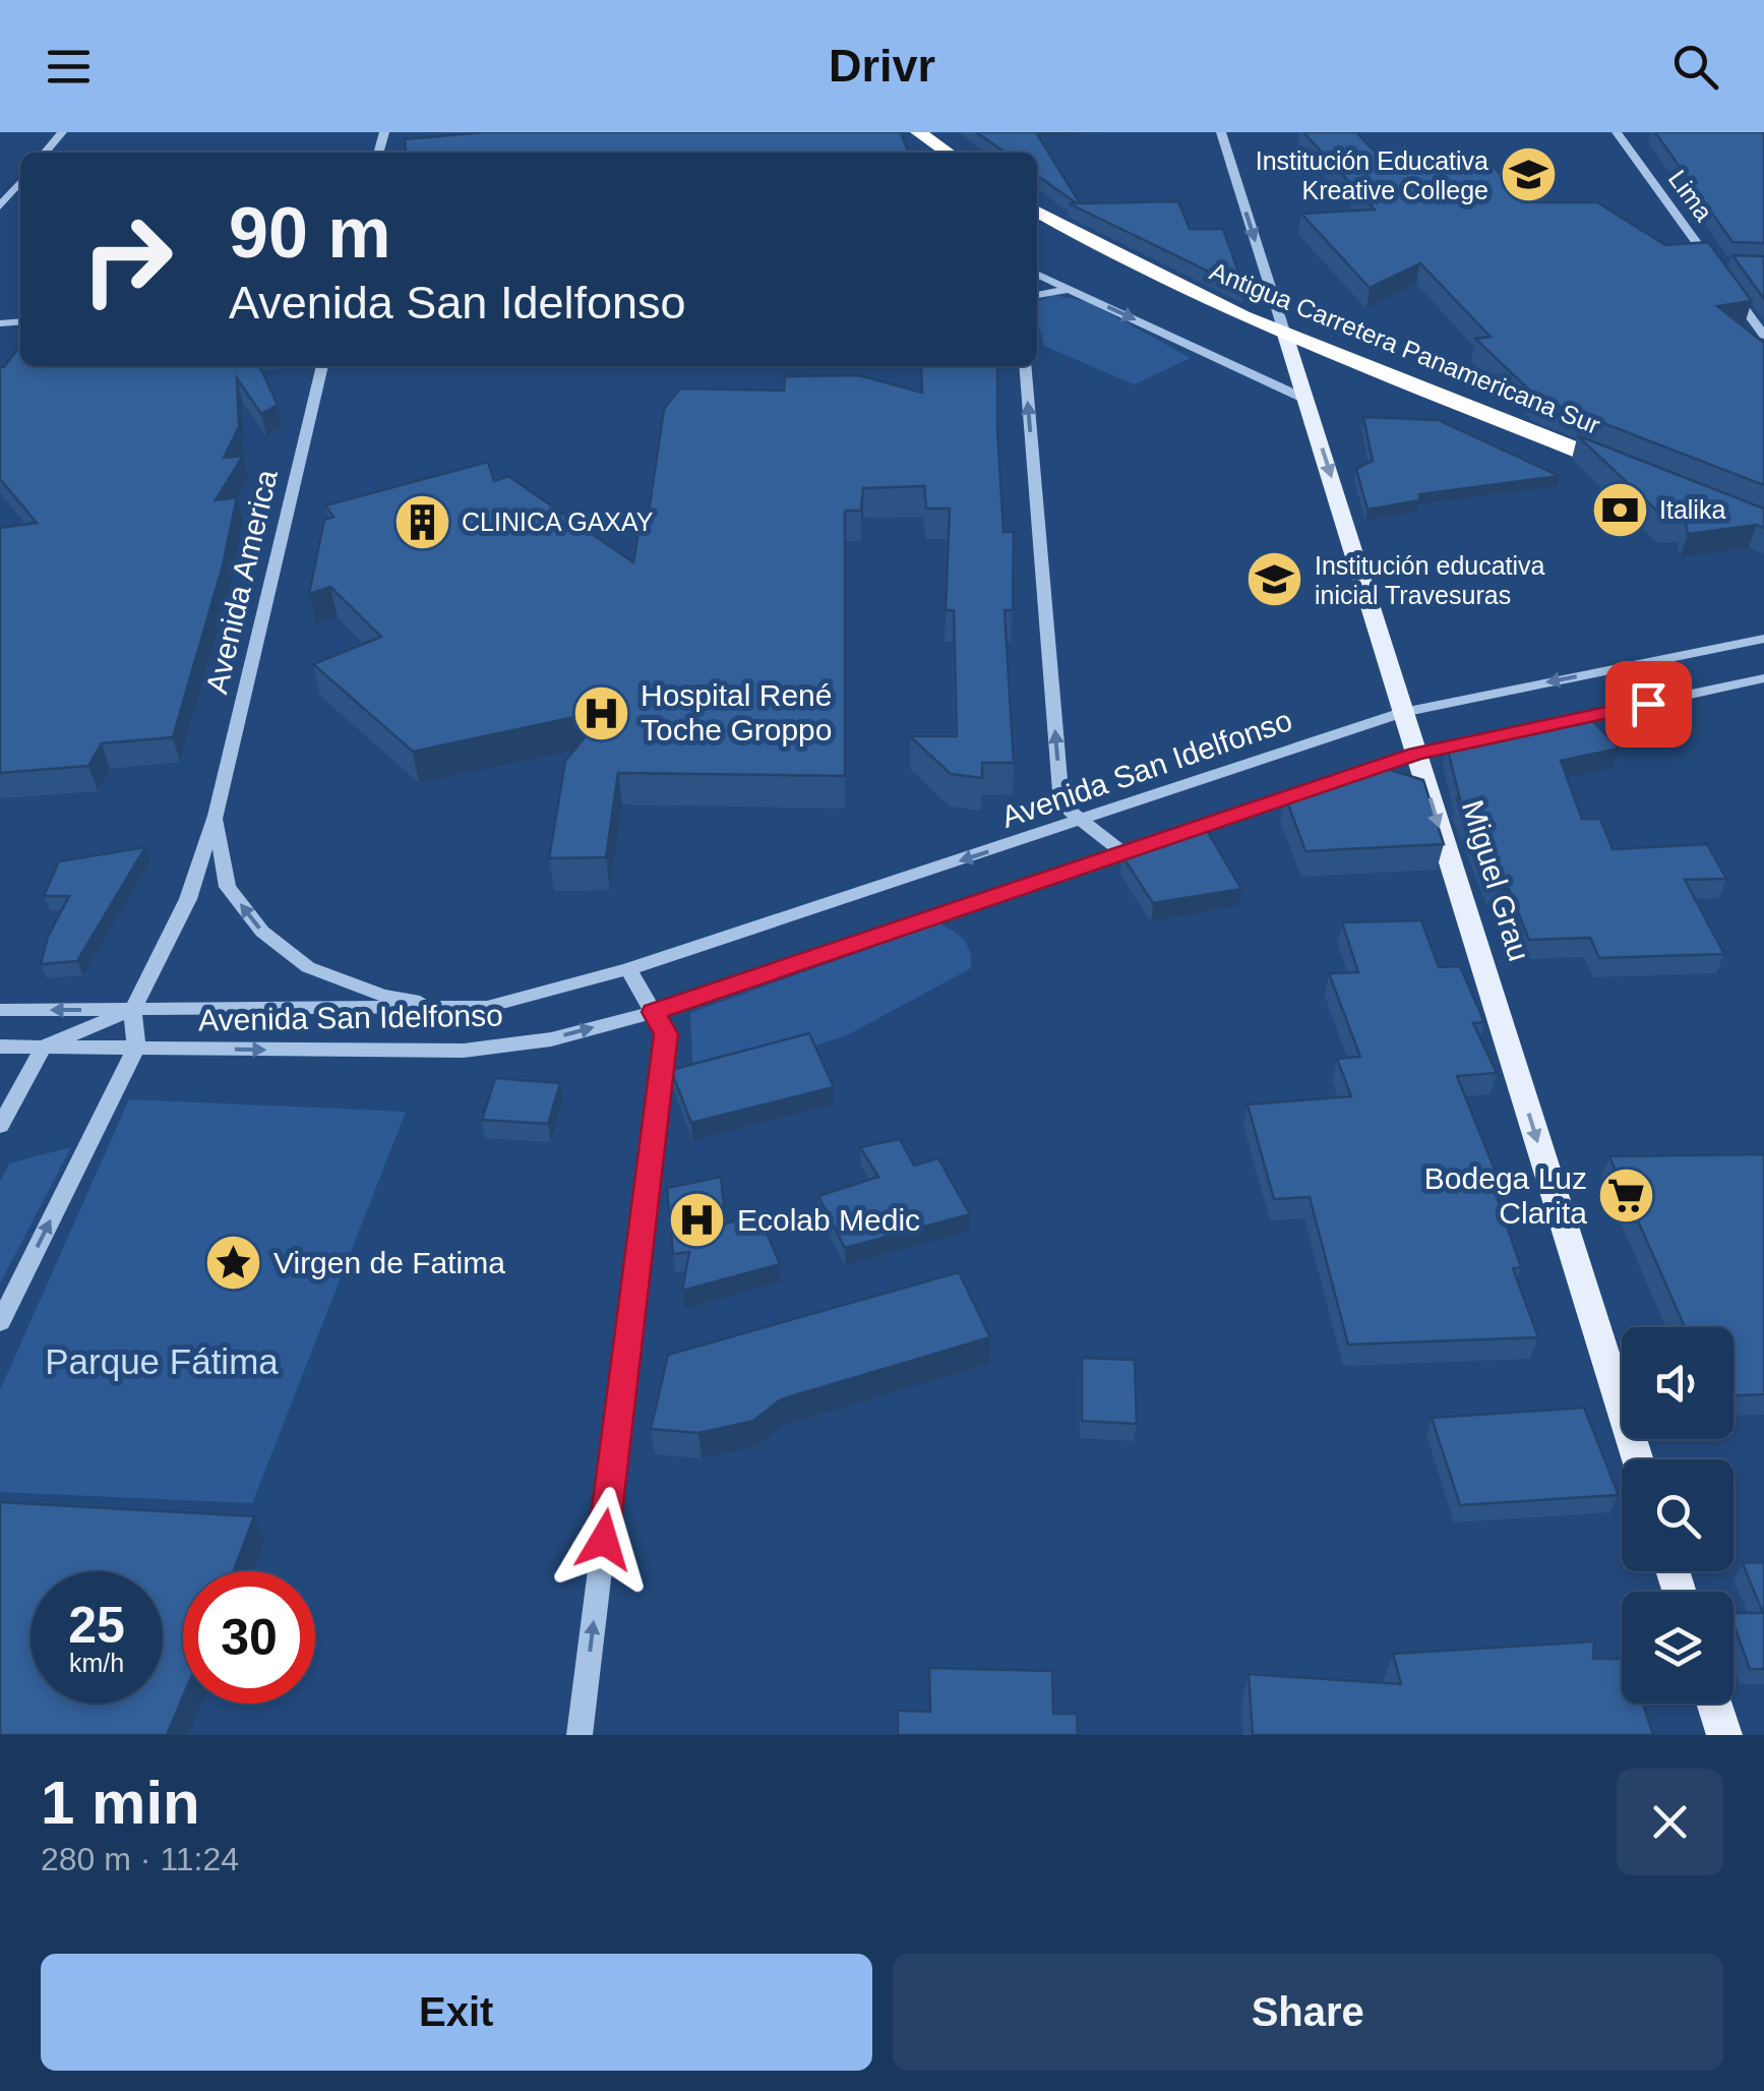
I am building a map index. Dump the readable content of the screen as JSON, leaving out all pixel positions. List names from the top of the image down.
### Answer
{
  "streets": {
    "highway": ["Antigua Carretera Panamericana Sur"],
    "main road": ["Miguel Grau"],
    "street": ["Lima", "Avenida America", "Avenida San Idelfonso"]
  },
  "crossings": [
    ["Antigua Carretera Panamericana Sur", "Miguel Grau"],
    ["Avenida America", "Avenida San Idelfonso"],
    ["Avenida San Idelfonso", "Miguel Grau"]
  ],
  "one_way": ["Miguel Grau"],
  "parks": ["Parque Fátima"],
  "places": {
    "school or university": ["Institución Educativa Kreative College", "Institución educativa inicial Travesuras"],
    "bank": ["Italika"],
    "building": ["CLINICA GAXAY"],
    "hospital": ["Hospital René Toche Groppo", "Ecolab Medic"],
    "supermarket": ["Bodega Luz Clarita"],
    "place": ["Virgen de Fatima"]
  },
  "page": {
    "header": "Drivr",
    "turn": ["90 m", "Avenida San Idelfonso"],
    "speed": "25 km/h",
    "limit": "30",
    "heading": ["1 min", "280 m · 11:24"],
    "buttons": ["Exit", "Share"]
  }
}
